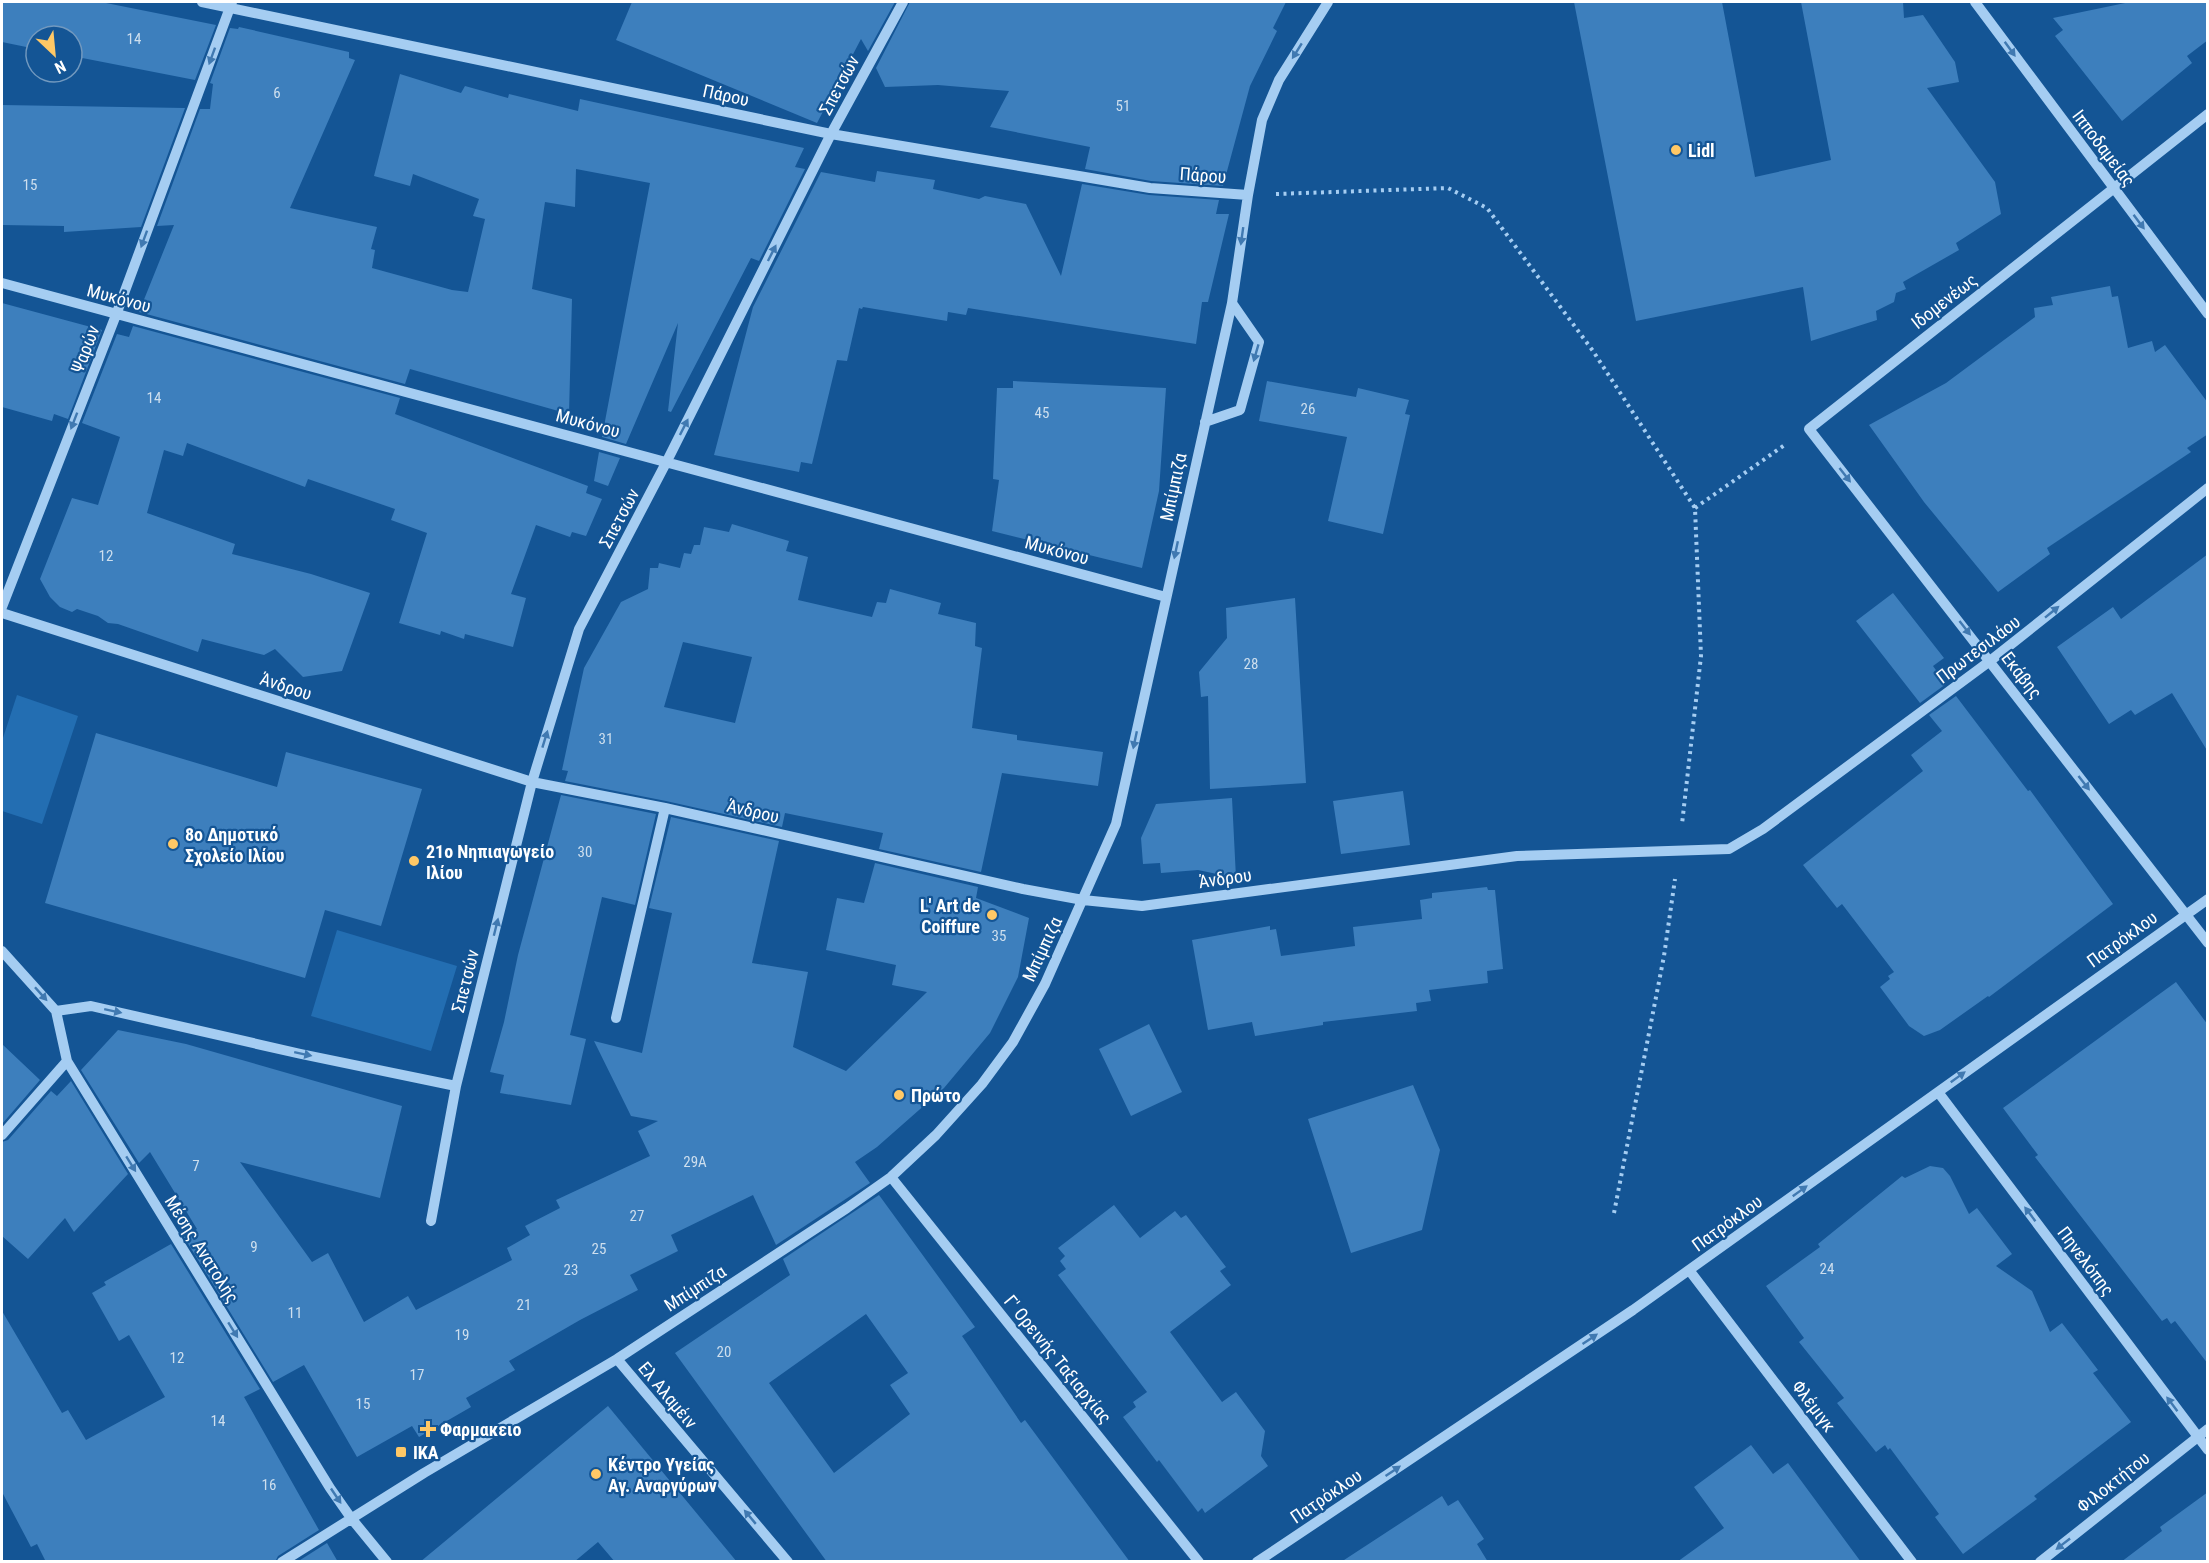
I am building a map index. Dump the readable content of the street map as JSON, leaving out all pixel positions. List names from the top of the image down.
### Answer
{
  "streets": {
    "street": [
      "Σπετσών",
      "Πάρου",
      "Ιπποδαμείας",
      "Μυκόνου",
      "Ιδομενέως",
      "Ψαρών",
      "Μπίμπιζα",
      "Πρωτεσιλάου",
      "Εκάβης",
      "Άνδρου",
      "Πατρόκλου",
      "Μέσης Ανατολής",
      "Πηνελόπης",
      "Γ' Ορεινής Ταξιαρχίας",
      "Ελ Αλαμέιν",
      "Φλέμιγκ",
      "Φιλοκτήτου"
    ]
  },
  "crossings": [
    ["Σπετσών", "Πάρου"],
    ["Σπετσών", "Μυκόνου"],
    ["Σπετσών", "Άνδρου"],
    ["Πάρου", "Ψαρών"],
    ["Πάρου", "Μπίμπιζα"],
    ["Ιπποδαμείας", "Ιδομενέως"],
    ["Μυκόνου", "Ψαρών"],
    ["Μυκόνου", "Μπίμπιζα"],
    ["Ιδομενέως", "Εκάβης"],
    ["Μπίμπιζα", "Άνδρου"],
    ["Μπίμπιζα", "Μέσης Ανατολής"],
    ["Μπίμπιζα", "Γ' Ορεινής Ταξιαρχίας"],
    ["Μπίμπιζα", "Ελ Αλαμέιν"],
    ["Πρωτεσιλάου", "Εκάβης"],
    ["Πρωτεσιλάου", "Άνδρου"],
    ["Εκάβης", "Πατρόκλου"],
    ["Πατρόκλου", "Πηνελόπης"],
    ["Πατρόκλου", "Φλέμιγκ"],
    ["Πηνελόπης", "Φιλοκτήτου"]
  ],
  "one_way": [
    "Σπετσών",
    "Ιπποδαμείας",
    "Ψαρών",
    "Μπίμπιζα",
    "Εκάβης",
    "Πατρόκλου",
    "Μέσης Ανατολής",
    "Πηνελόπης",
    "Ελ Αλαμέιν",
    "Φιλοκτήτου"
  ],
  "places": {
    "other": [
      "Lidl",
      "8ο Δημοτικό Σχολείο Ιλίου",
      "21ο Νηπιαγωγείο Ιλίου",
      "L' Art de Coiffure",
      "Πρώτο",
      "Κέντρο Υγείας Αγ. Αναργύρων"
    ],
    "health": ["Φαρμακειο"],
    "transit": ["ΙΚΑ"]
  },
  "house_numbers": [
    "14",
    "6",
    "51",
    "15",
    "14",
    "26",
    "45",
    "12",
    "28",
    "31",
    "30",
    "35",
    "29Α",
    "7",
    "27",
    "9",
    "25",
    "24",
    "23",
    "21",
    "11",
    "19",
    "20",
    "12",
    "17",
    "15",
    "14",
    "16"
  ],
  "north": "bottom right"
}
